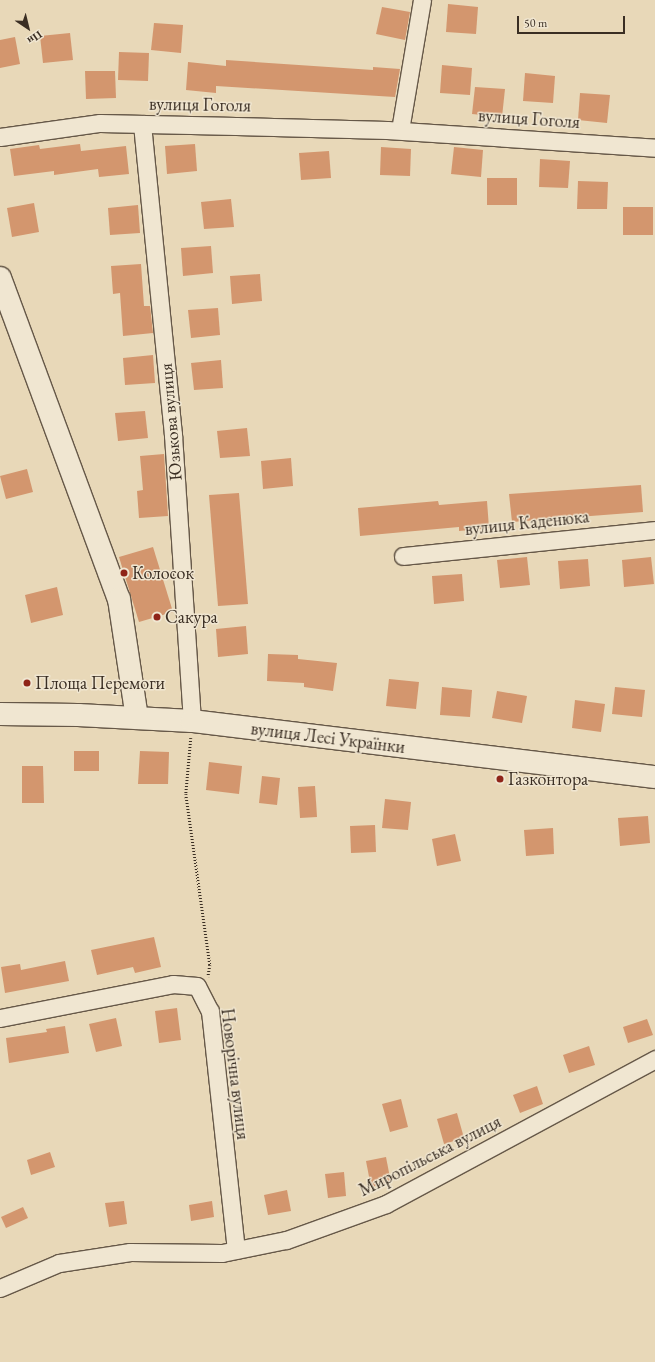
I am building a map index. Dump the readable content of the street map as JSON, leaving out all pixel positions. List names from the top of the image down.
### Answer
{
  "streets": {
    "main road": ["вулиця Лесі Українки"],
    "street": [
      "вулиця Гоголя",
      "Юзькова вулиця",
      "вулиця Каденюка",
      "Новорічна вулиця",
      "Миропільська вулиця"
    ]
  },
  "crossings": [
    ["вулиця Гоголя", "Юзькова вулиця"],
    ["Юзькова вулиця", "вулиця Лесі Українки"],
    ["Новорічна вулиця", "Миропільська вулиця"]
  ],
  "places": [
    "Колосок",
    "Сакура",
    "Площа Перемоги",
    "Газконтора"
  ],
  "scale_bar": "50 m",
  "north": "bottom right"
}
